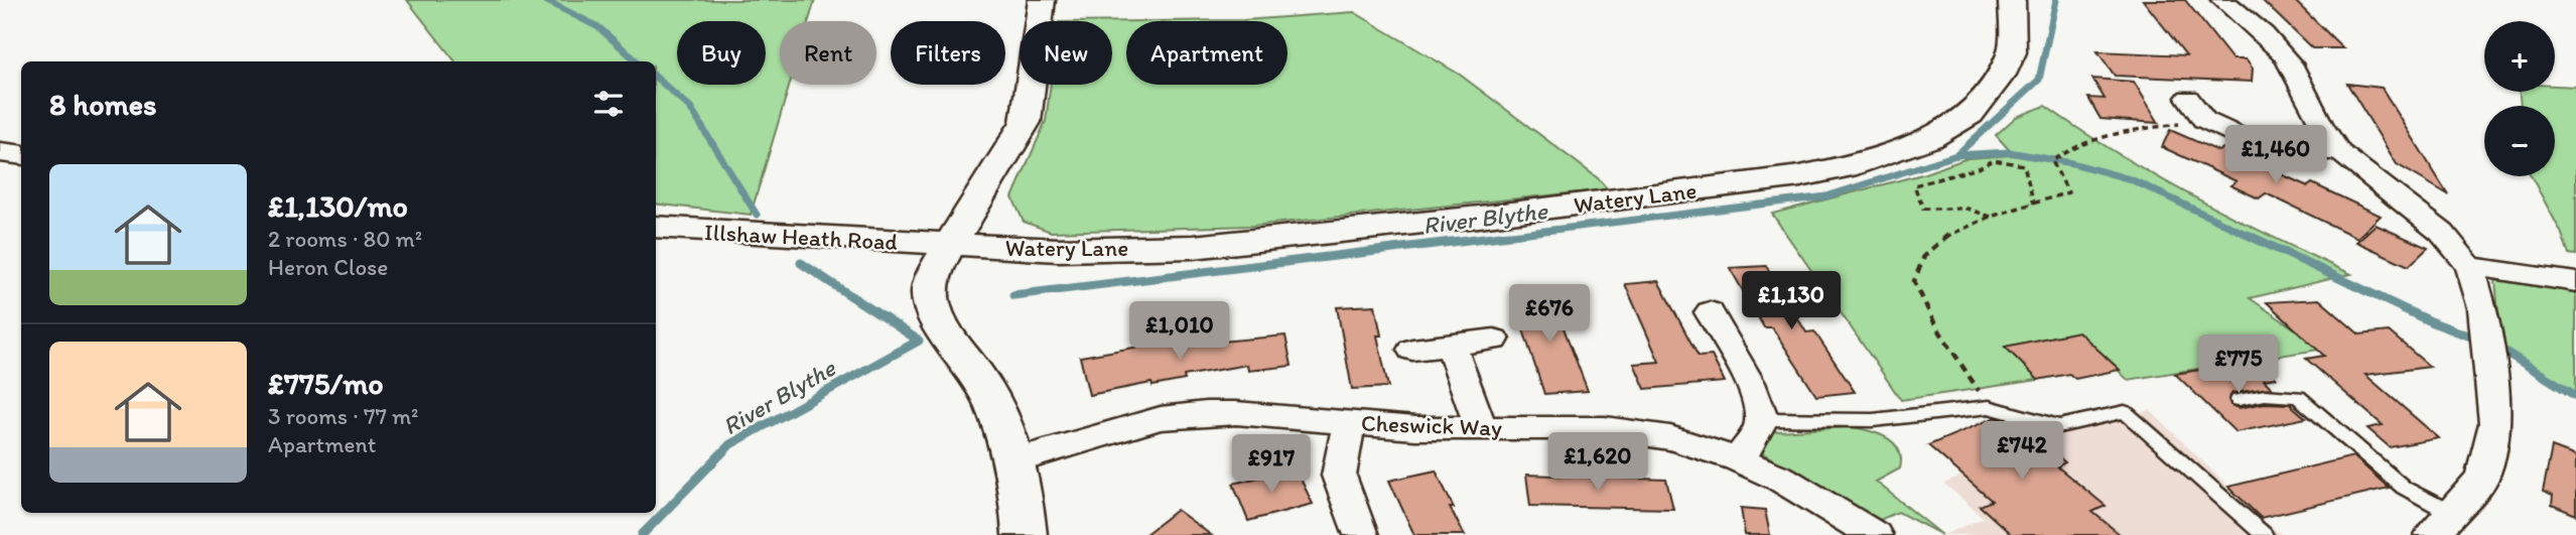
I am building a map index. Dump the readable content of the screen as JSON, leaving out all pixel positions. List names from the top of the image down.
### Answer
{
  "streets": {
    "street": ["Watery Lane", "Illshaw Heath Road", "Cheswick Way"]
  },
  "crossings": [
    ["Watery Lane", "Illshaw Heath Road"]
  ],
  "water": ["River Blythe"],
  "page": {
    "map_buttons": ["+", "−"],
    "chip": [
      "Buy",
      "Rent",
      "Filters",
      "New",
      "Apartment"
    ],
    "heading": "8 homes",
    "price": [
      "£1,460",
      "£1,130",
      "£676",
      "£1,010",
      "£775",
      "£742",
      "£1,620",
      "£917"
    ],
    "list": [
      {
        "name": "£1,130/mo",
        "note": "2 rooms · 80 m² · Heron Close"
      },
      {
        "name": "£775/mo",
        "note": "3 rooms · 77 m² · Apartment"
      }
    ]
  }
}
